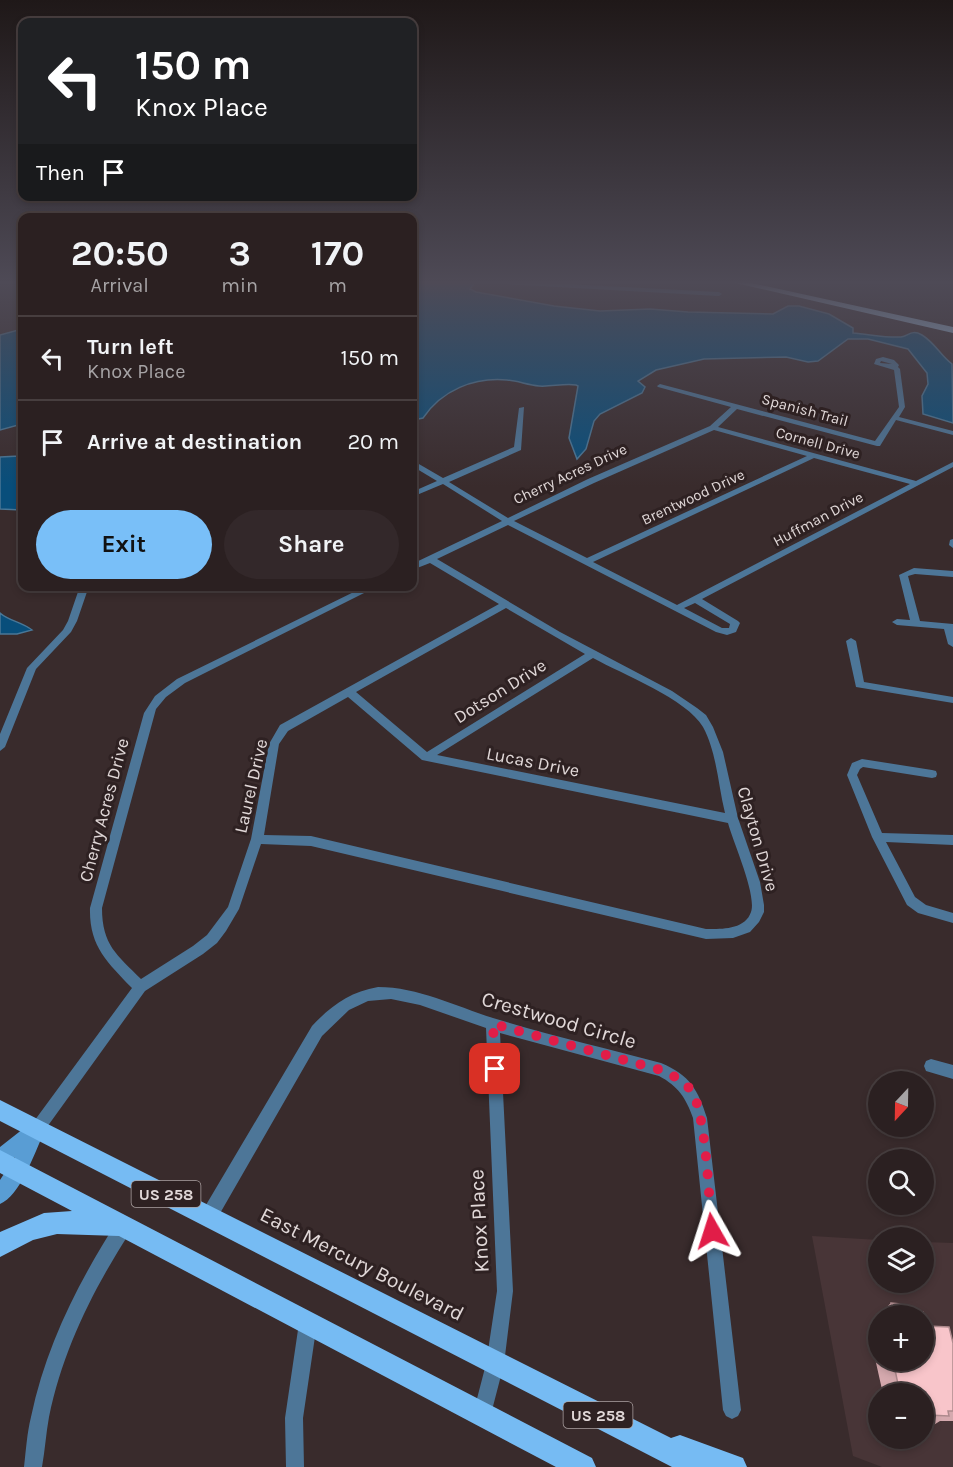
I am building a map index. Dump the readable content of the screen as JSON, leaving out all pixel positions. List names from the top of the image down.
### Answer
{
  "streets": {
    "main road": ["US 258", "East Mercury Boulevard"],
    "street": [
      "Spanish Trail",
      "Cornell Drive",
      "Cherry Acres Drive",
      "Brentwood Drive",
      "Huffman Drive",
      "Dotson Drive",
      "Lucas Drive",
      "Laurel Drive",
      "Clayton Drive",
      "Crestwood Circle",
      "Knox Place"
    ]
  },
  "crossings": [
    ["Spanish Trail", "Cherry Acres Drive"],
    ["Cornell Drive", "Cherry Acres Drive"],
    ["Cornell Drive", "Brentwood Drive"],
    ["Cornell Drive", "Huffman Drive"],
    ["Cherry Acres Drive", "Laurel Drive"],
    ["Cherry Acres Drive", "Clayton Drive"],
    ["Dotson Drive", "Lucas Drive"],
    ["Dotson Drive", "Clayton Drive"],
    ["Lucas Drive", "Laurel Drive"],
    ["Lucas Drive", "Clayton Drive"],
    ["Laurel Drive", "Clayton Drive"],
    ["Crestwood Circle", "Knox Place"],
    ["Crestwood Circle", "East Mercury Boulevard"],
    ["US 258", "Knox Place"],
    ["Knox Place", "East Mercury Boulevard"]
  ],
  "north": "bottom",
  "page": {
    "turn": ["150 m", "Knox Place"],
    "then": "Then",
    "eta": [
      "20:50",
      "Arrival",
      "3",
      "min",
      "170",
      "m"
    ],
    "list": [
      {
        "name": "Turn left",
        "note": "Knox Place",
        "value": "150 m"
      },
      {
        "name": "Arrive at destination",
        "value": "20 m"
      }
    ],
    "buttons": ["Exit", "Share"],
    "map_buttons": ["+", "−"]
  }
}
